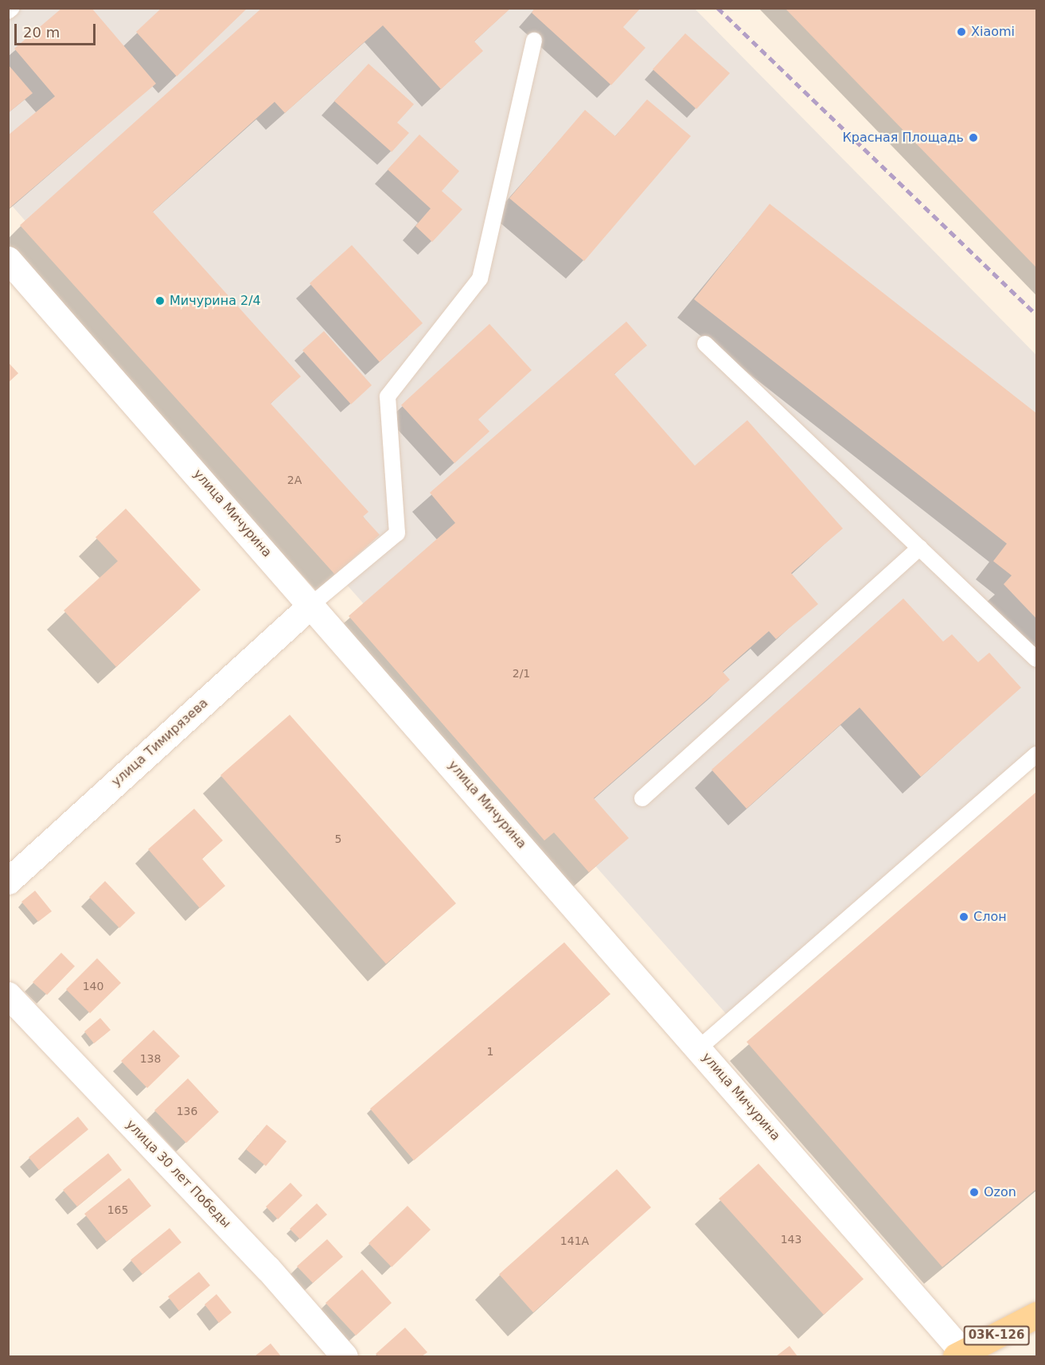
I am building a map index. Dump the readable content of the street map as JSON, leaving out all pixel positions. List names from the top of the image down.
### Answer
{
  "streets": {
    "main road": ["03К-126"],
    "street": ["улица Мичурина", "улица Тимирязева", "улица 30 лет Победы"]
  },
  "crossings": [
    ["улица Мичурина", "улица Тимирязева"],
    ["улица Мичурина", "03К-126"]
  ],
  "places": [
    "Xiaomi",
    "Красная Площадь",
    "Мичурина 2/4",
    "Слон",
    "Ozon"
  ],
  "house_numbers": [
    "2А",
    "2/1",
    "5",
    "140",
    "1",
    "138",
    "136",
    "165",
    "143",
    "141А"
  ],
  "scale_bar": "20 m"
}
